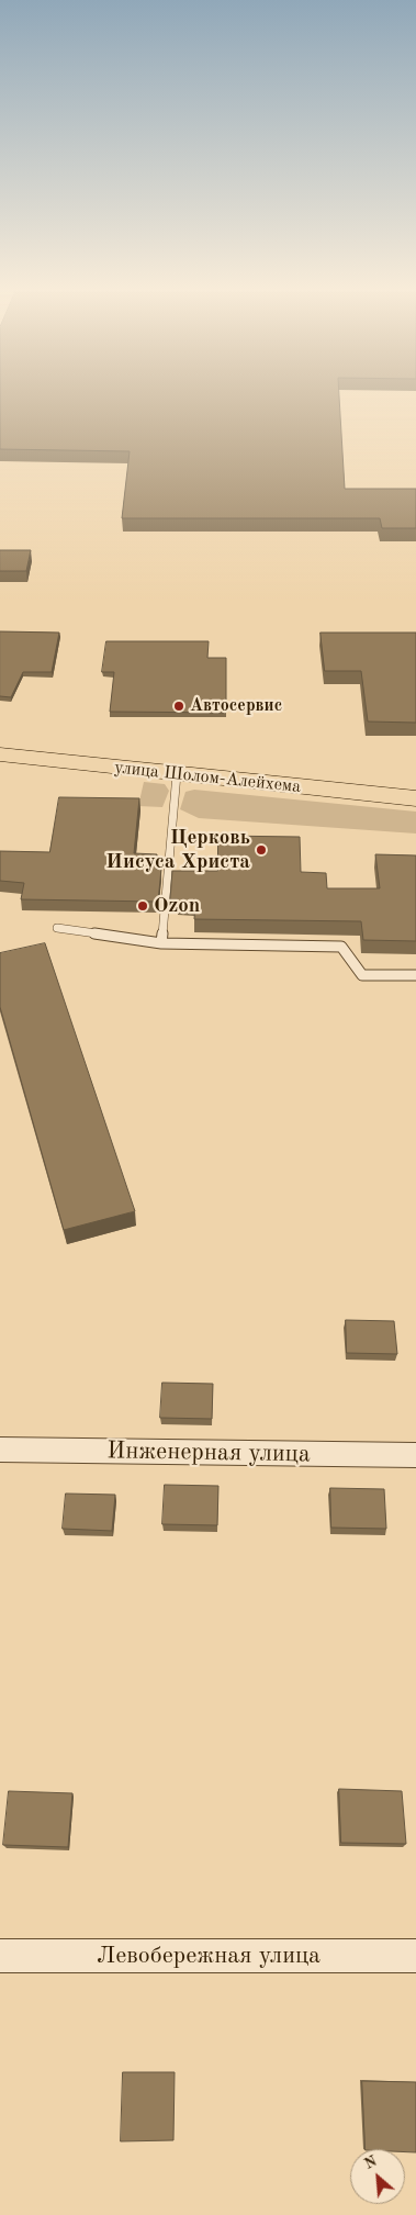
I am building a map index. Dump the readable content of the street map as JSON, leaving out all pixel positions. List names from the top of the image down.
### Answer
{
  "streets": {
    "main road": ["улица Шолом-Алейхема"],
    "street": ["Инженерная улица", "Левобережная улица"]
  },
  "places": ["Автосервис", "Церковь Иисуса Христа", "Ozon"],
  "north": "top left"
}
